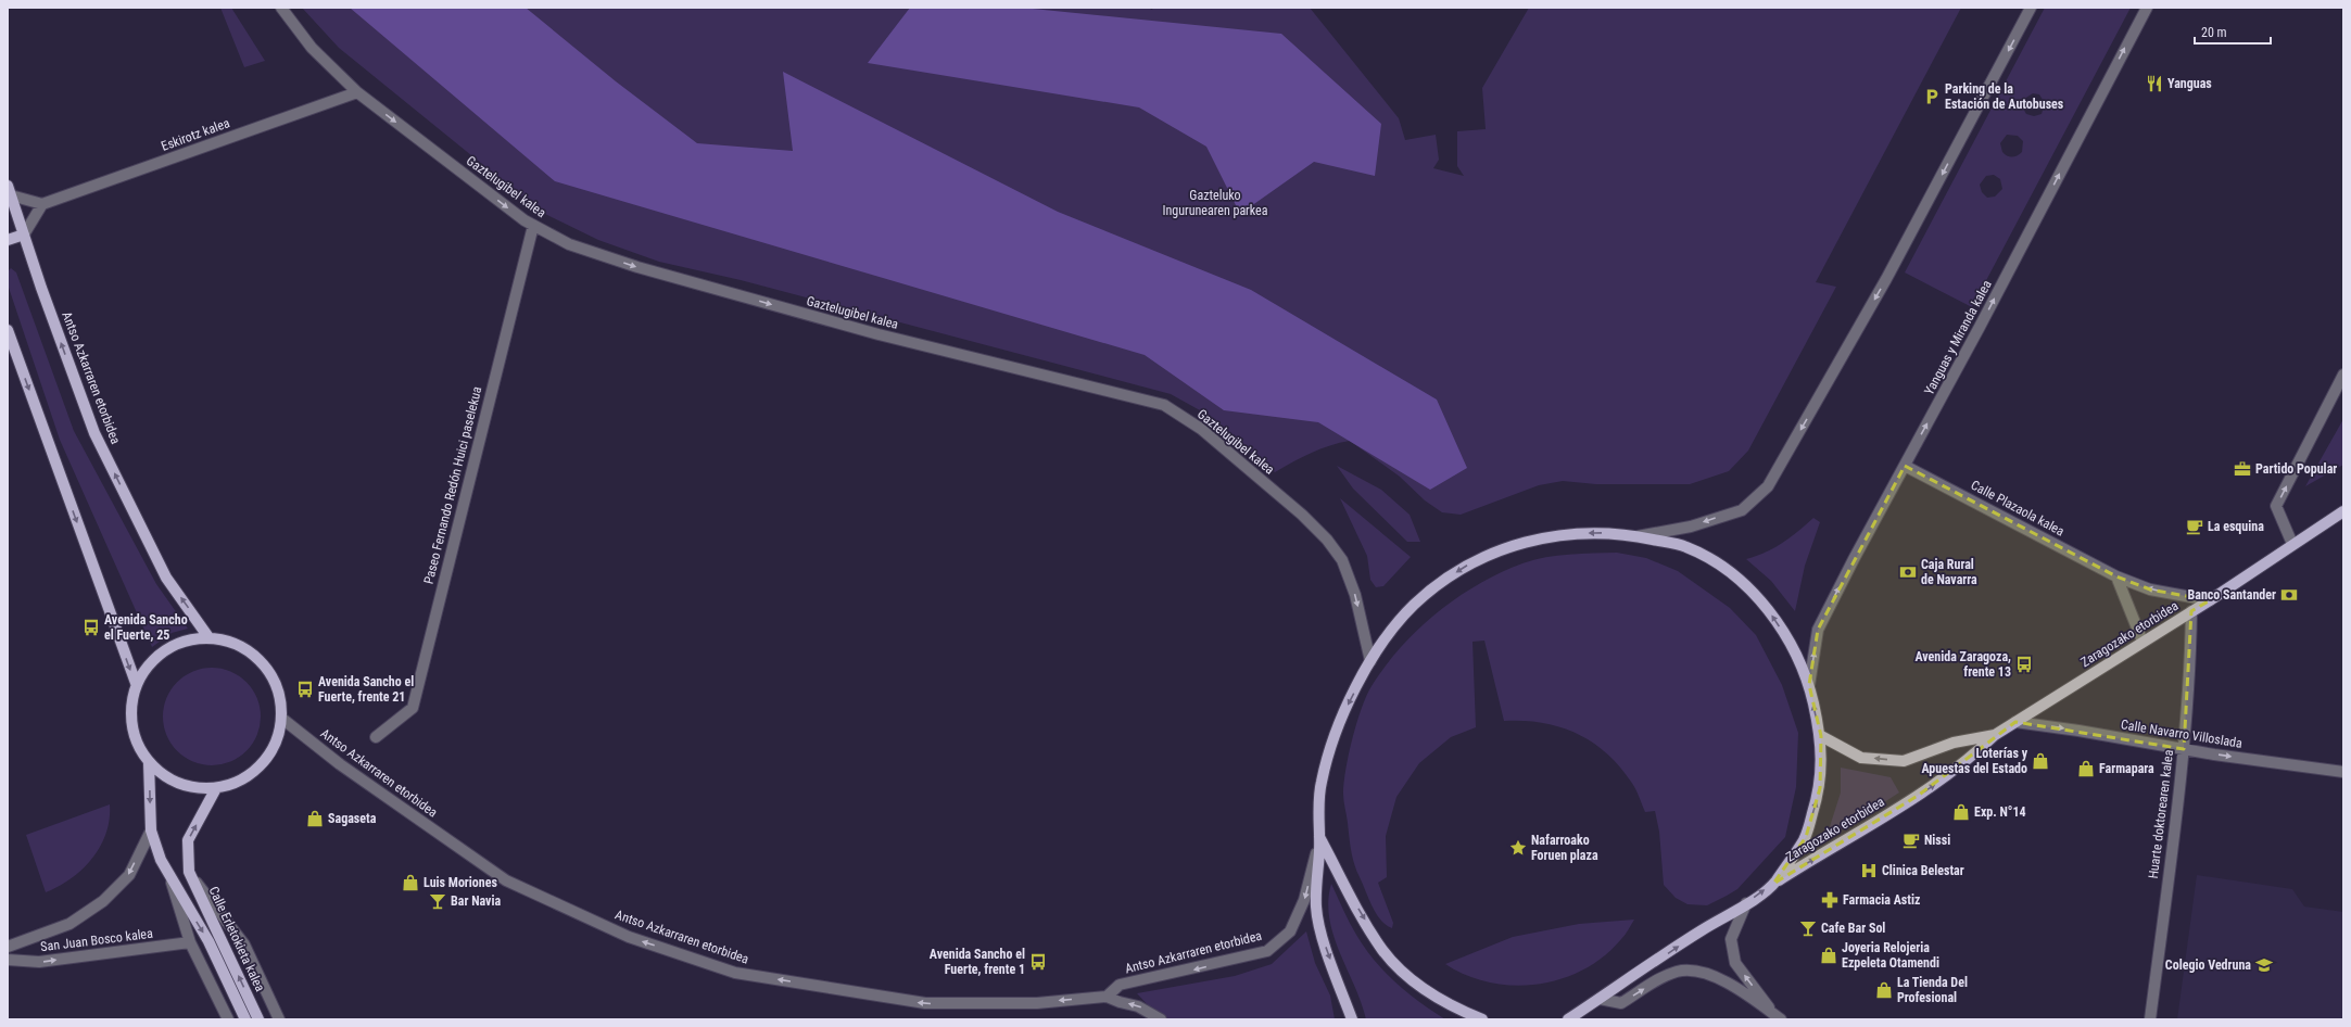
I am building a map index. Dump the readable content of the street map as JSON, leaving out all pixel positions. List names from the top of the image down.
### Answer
{
  "streets": {
    "main road": ["Antso Azkarraren etorbidea", "Zaragozako etorbidea", "Calle Erletokieta kalea"],
    "street": [
      "Eskirotz kalea",
      "Gaztelugibel kalea",
      "Yanguas y Miranda kalea",
      "Paseo Fernando Redón Huici paselekua",
      "Calle Plazaola kalea",
      "Calle Navarro Villoslada",
      "Huarte doktorearen kalea",
      "San Juan Bosco kalea"
    ]
  },
  "crossings": [
    ["Eskirotz kalea", "Gaztelugibel kalea"],
    ["Gaztelugibel kalea", "Paseo Fernando Redón Huici paselekua"],
    ["Yanguas y Miranda kalea", "Calle Plazaola kalea"],
    ["Antso Azkarraren etorbidea", "Calle Erletokieta kalea"],
    ["Calle Plazaola kalea", "Zaragozako etorbidea"],
    ["Zaragozako etorbidea", "Calle Navarro Villoslada"],
    ["Zaragozako etorbidea", "Huarte doktorearen kalea"],
    ["Calle Navarro Villoslada", "Huarte doktorearen kalea"],
    ["Calle Erletokieta kalea", "San Juan Bosco kalea"]
  ],
  "one_way": [
    "Gaztelugibel kalea",
    "Yanguas y Miranda kalea",
    "Antso Azkarraren etorbidea",
    "Calle Navarro Villoslada"
  ],
  "parks": ["Gazteluko Ingurunearen parkea"],
  "places": {
    "restaurant": ["Yanguas"],
    "parking": ["Parking de la Estación de Autobuses"],
    "office": ["Partido Popular"],
    "cafe": ["La esquina", "Nissi"],
    "bank": ["Caja Rural de Navarra", "Banco Santander"],
    "bus stop": [
      "Avenida Sancho el Fuerte, 25",
      "Avenida Zaragoza, frente 13",
      "Avenida Sancho el Fuerte, frente 21",
      "Avenida Sancho el Fuerte, frente 1"
    ],
    "shop": [
      "Loterías y Apuestas del Estado",
      "Farmapara",
      "Exp. N°14",
      "Sagaseta",
      "Luis Moriones",
      "Joyeria Relojeria Ezpeleta Otamendi",
      "La Tienda Del Profesional"
    ],
    "place": ["Nafarroako Foruen plaza"],
    "hospital": ["Clinica Belestar"],
    "pharmacy": ["Farmacia Astiz"],
    "bar": ["Bar Navia", "Cafe Bar Sol"],
    "school or university": ["Colegio Vedruna"]
  },
  "scale_bar": "20 m"
}
